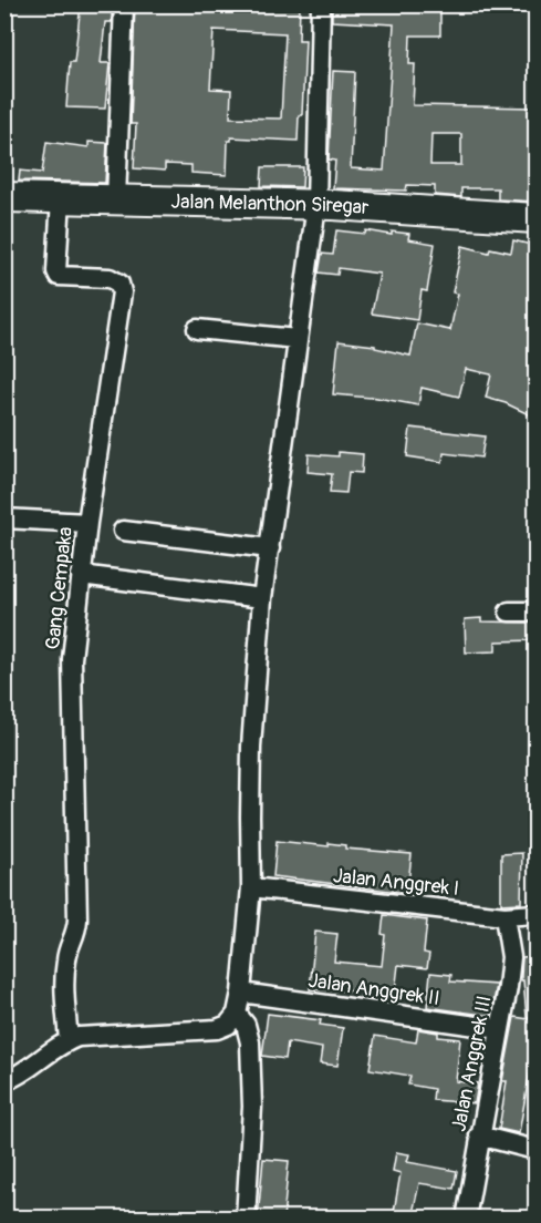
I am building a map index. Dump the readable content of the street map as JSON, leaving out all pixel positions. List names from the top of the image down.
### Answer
{
  "streets": {
    "main road": ["Jalan Melanthon Siregar"],
    "street": [
      "Gang Cempaka",
      "Jalan Anggrek I",
      "Jalan Anggrek II",
      "Jalan Anggrek III"
    ]
  },
  "crossings": [
    ["Jalan Melanthon Siregar", "Gang Cempaka"],
    ["Jalan Anggrek I", "Jalan Anggrek III"],
    ["Jalan Anggrek II", "Jalan Anggrek III"]
  ]
}
